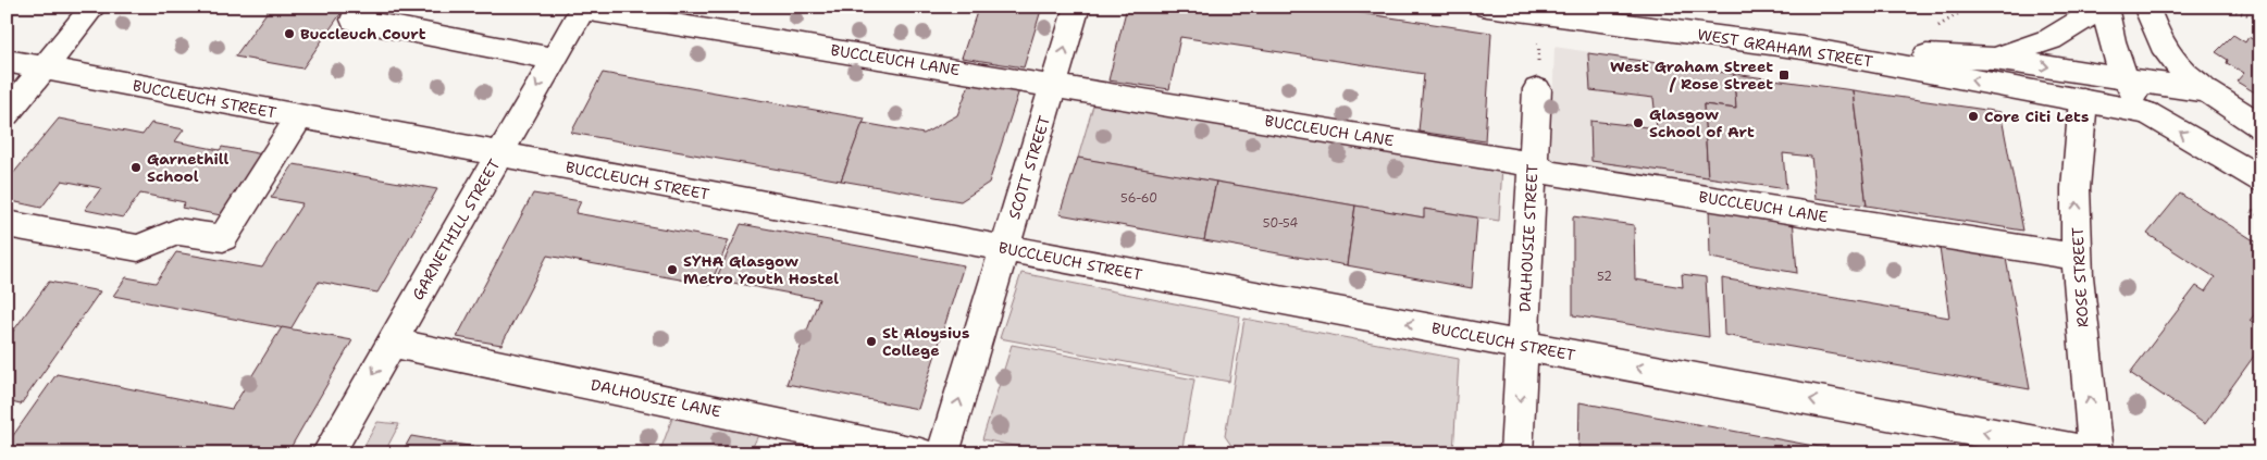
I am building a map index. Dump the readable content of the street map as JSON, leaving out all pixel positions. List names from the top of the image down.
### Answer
{
  "streets": {
    "street": [
      "WEST GRAHAM STREET",
      "BUCCLEUCH LANE",
      "BUCCLEUCH STREET",
      "SCOTT STREET",
      "GARNETHILL STREET",
      "DALHOUSIE STREET",
      "ROSE STREET",
      "DALHOUSIE LANE"
    ]
  },
  "crossings": [
    ["WEST GRAHAM STREET", "ROSE STREET"],
    ["BUCCLEUCH LANE", "SCOTT STREET"],
    ["BUCCLEUCH LANE", "GARNETHILL STREET"],
    ["BUCCLEUCH LANE", "DALHOUSIE STREET"],
    ["BUCCLEUCH LANE", "ROSE STREET"],
    ["BUCCLEUCH STREET", "SCOTT STREET"],
    ["BUCCLEUCH STREET", "GARNETHILL STREET"],
    ["BUCCLEUCH STREET", "DALHOUSIE STREET"],
    ["BUCCLEUCH STREET", "ROSE STREET"],
    ["GARNETHILL STREET", "DALHOUSIE LANE"]
  ],
  "one_way": [
    "BUCCLEUCH STREET",
    "SCOTT STREET",
    "GARNETHILL STREET",
    "ROSE STREET"
  ],
  "places": {
    "other": [
      "Buccleuch Court",
      "Core Citi Lets",
      "Glasgow School of Art",
      "Garnethill School",
      "SYHA Glasgow Metro Youth Hostel",
      "St Aloysius College"
    ],
    "transit": ["West Graham Street / Rose Street"]
  },
  "house_numbers": ["56-60", "50-54", "52"]
}
